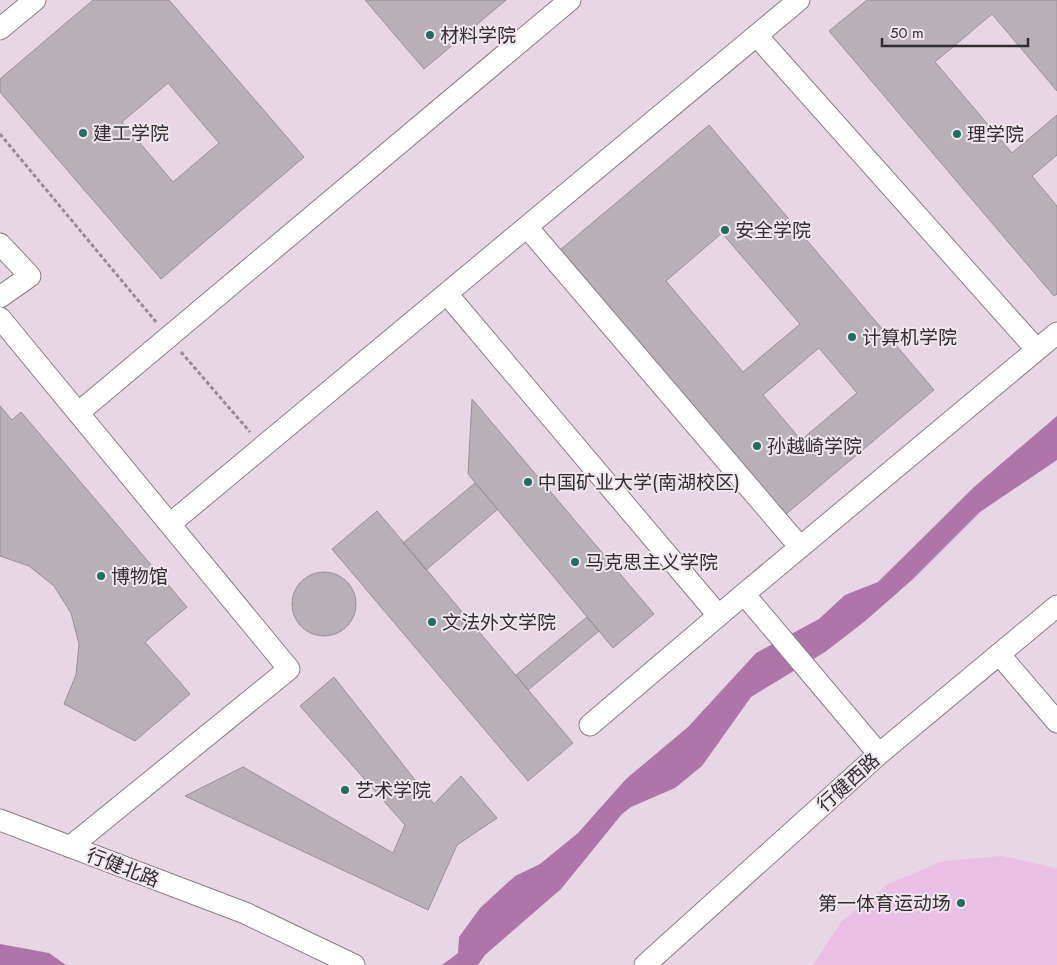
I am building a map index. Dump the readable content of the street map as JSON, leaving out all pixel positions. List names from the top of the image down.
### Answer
{
  "streets": {
    "street": ["行健西路", "行健北路"]
  },
  "places": [
    "材料学院",
    "建工学院",
    "理学院",
    "安全学院",
    "计算机学院",
    "孙越崎学院",
    "中国矿业大学(南湖校区)",
    "马克思主义学院",
    "博物馆",
    "文法外文学院",
    "艺术学院",
    "第一体育运动场"
  ],
  "scale_bar": "50 m"
}
